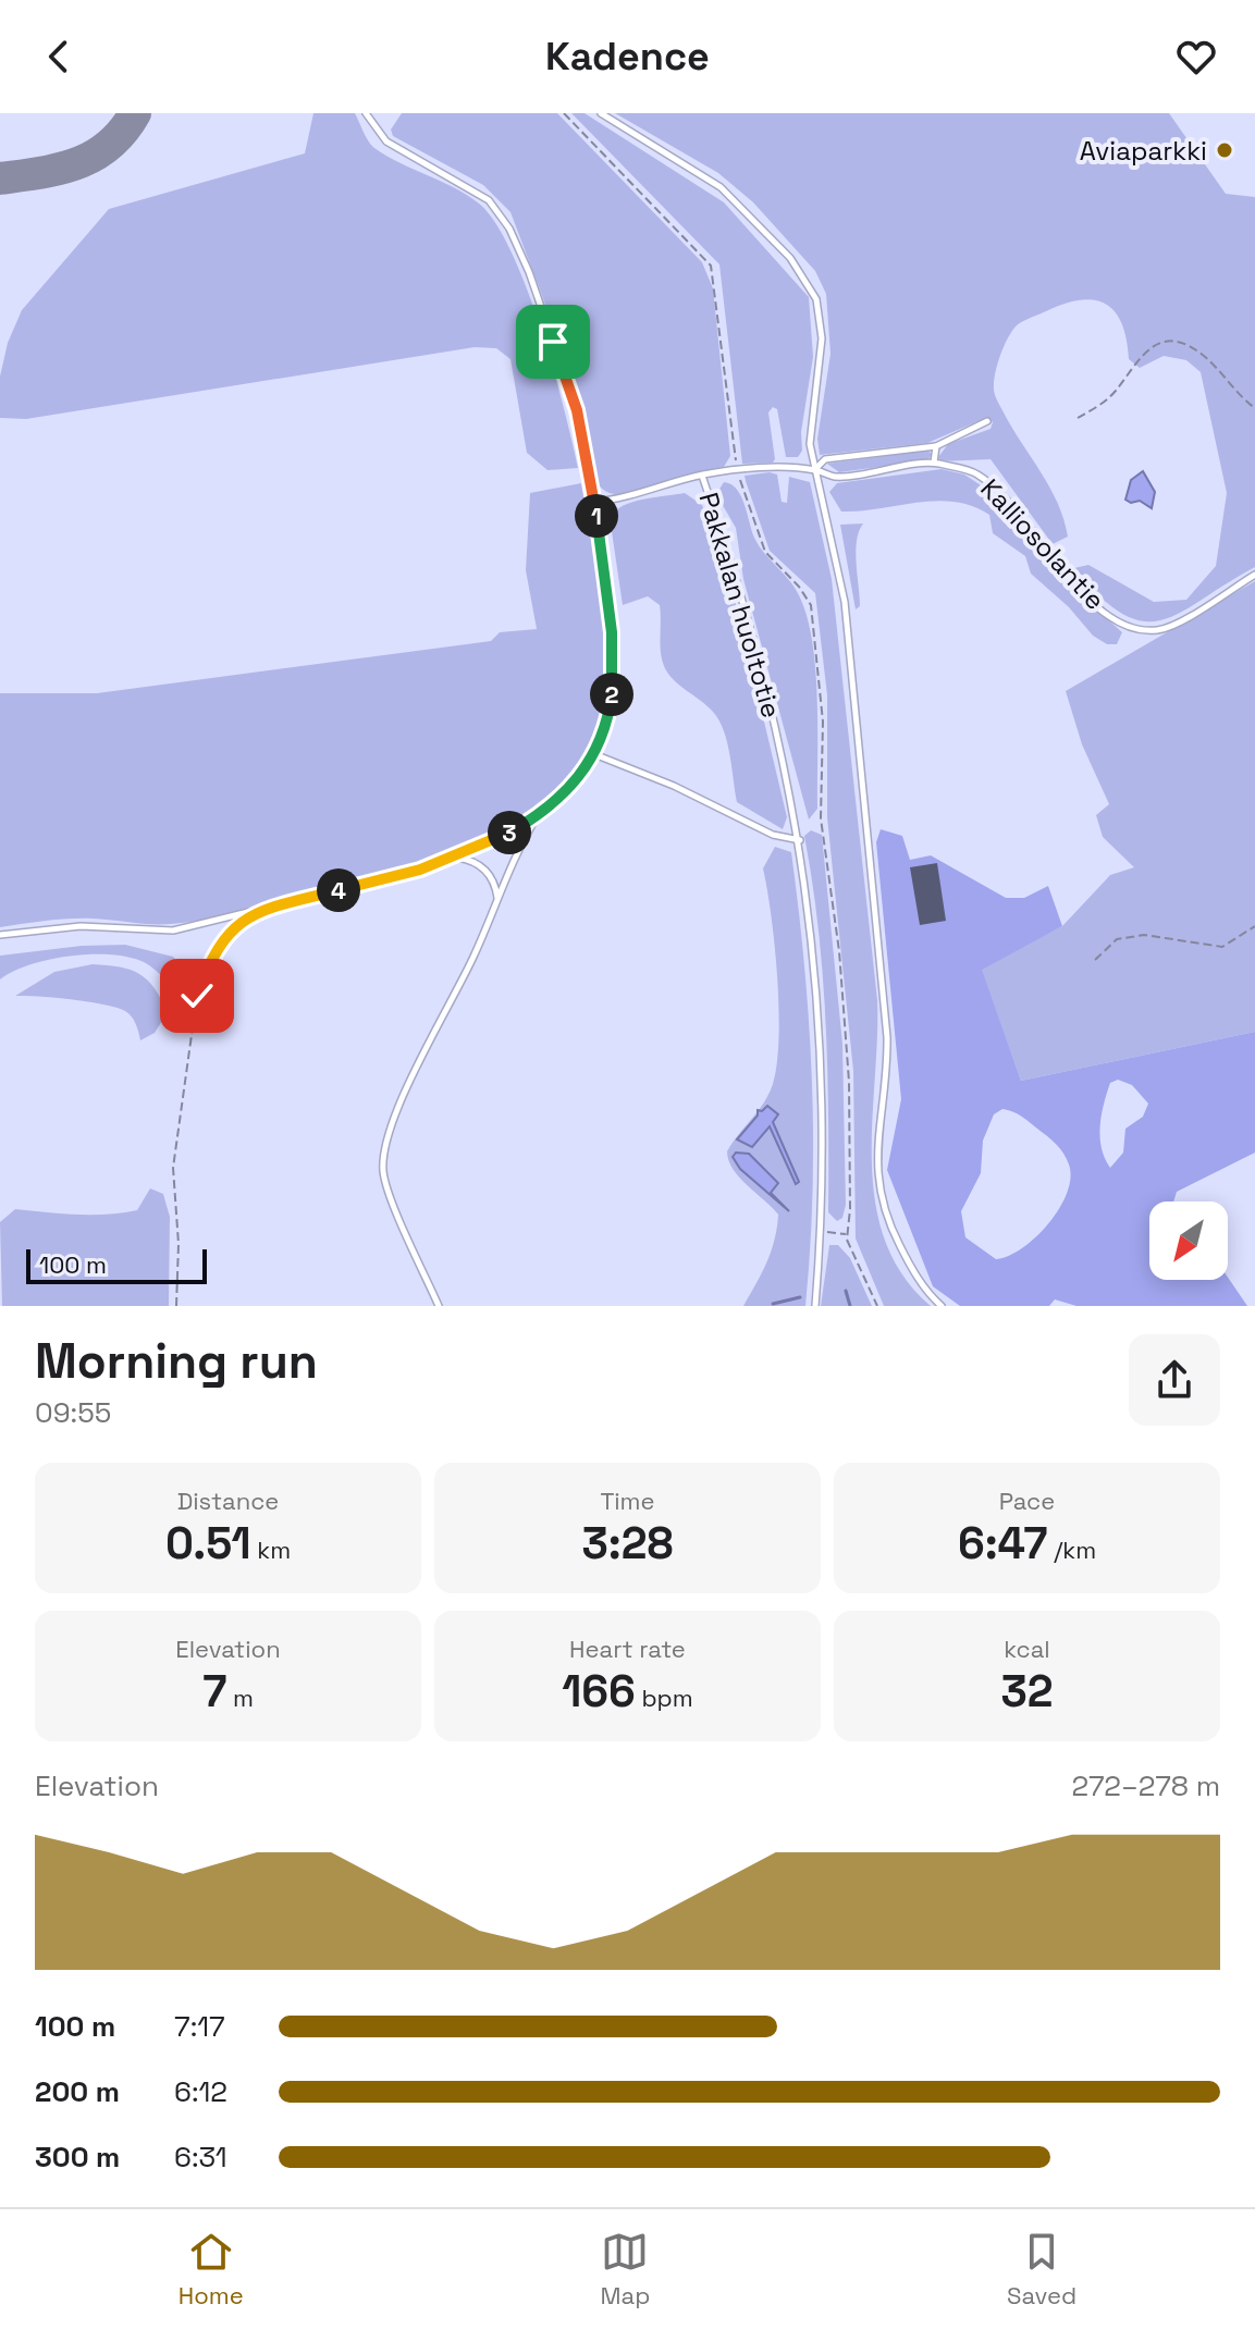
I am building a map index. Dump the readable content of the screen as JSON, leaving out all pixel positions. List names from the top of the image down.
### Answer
{
  "streets": {
    "lane": ["Kalliosolantie", "Pakkalan huoltotie"]
  },
  "crossings": [
    ["Kalliosolantie", "Pakkalan huoltotie"]
  ],
  "places": ["Aviaparkki"],
  "scale_bar": "100 m",
  "north": "bottom left",
  "page": {
    "header": "Kadence",
    "pins": [
      "1",
      "2",
      "3",
      "4"
    ],
    "scale": "100 m",
    "heading": ["Morning run", "09:55"],
    "stats": [
      ["Distance", "0.51 km"],
      ["Time", "3:28"],
      ["Pace", "6:47 /km"],
      ["Elevation", "7 m"],
      ["Heart rate", "166 bpm"],
      ["kcal", "32"]
    ],
    "chart": ["Elevation", "272–278 m"],
    "list": [
      {
        "name": "100 m",
        "note": "7:17"
      },
      {
        "name": "200 m",
        "note": "6:12"
      },
      {
        "name": "300 m",
        "note": "6:31"
      }
    ],
    "tabs": ["Home", "Map", "Saved"]
  }
}
